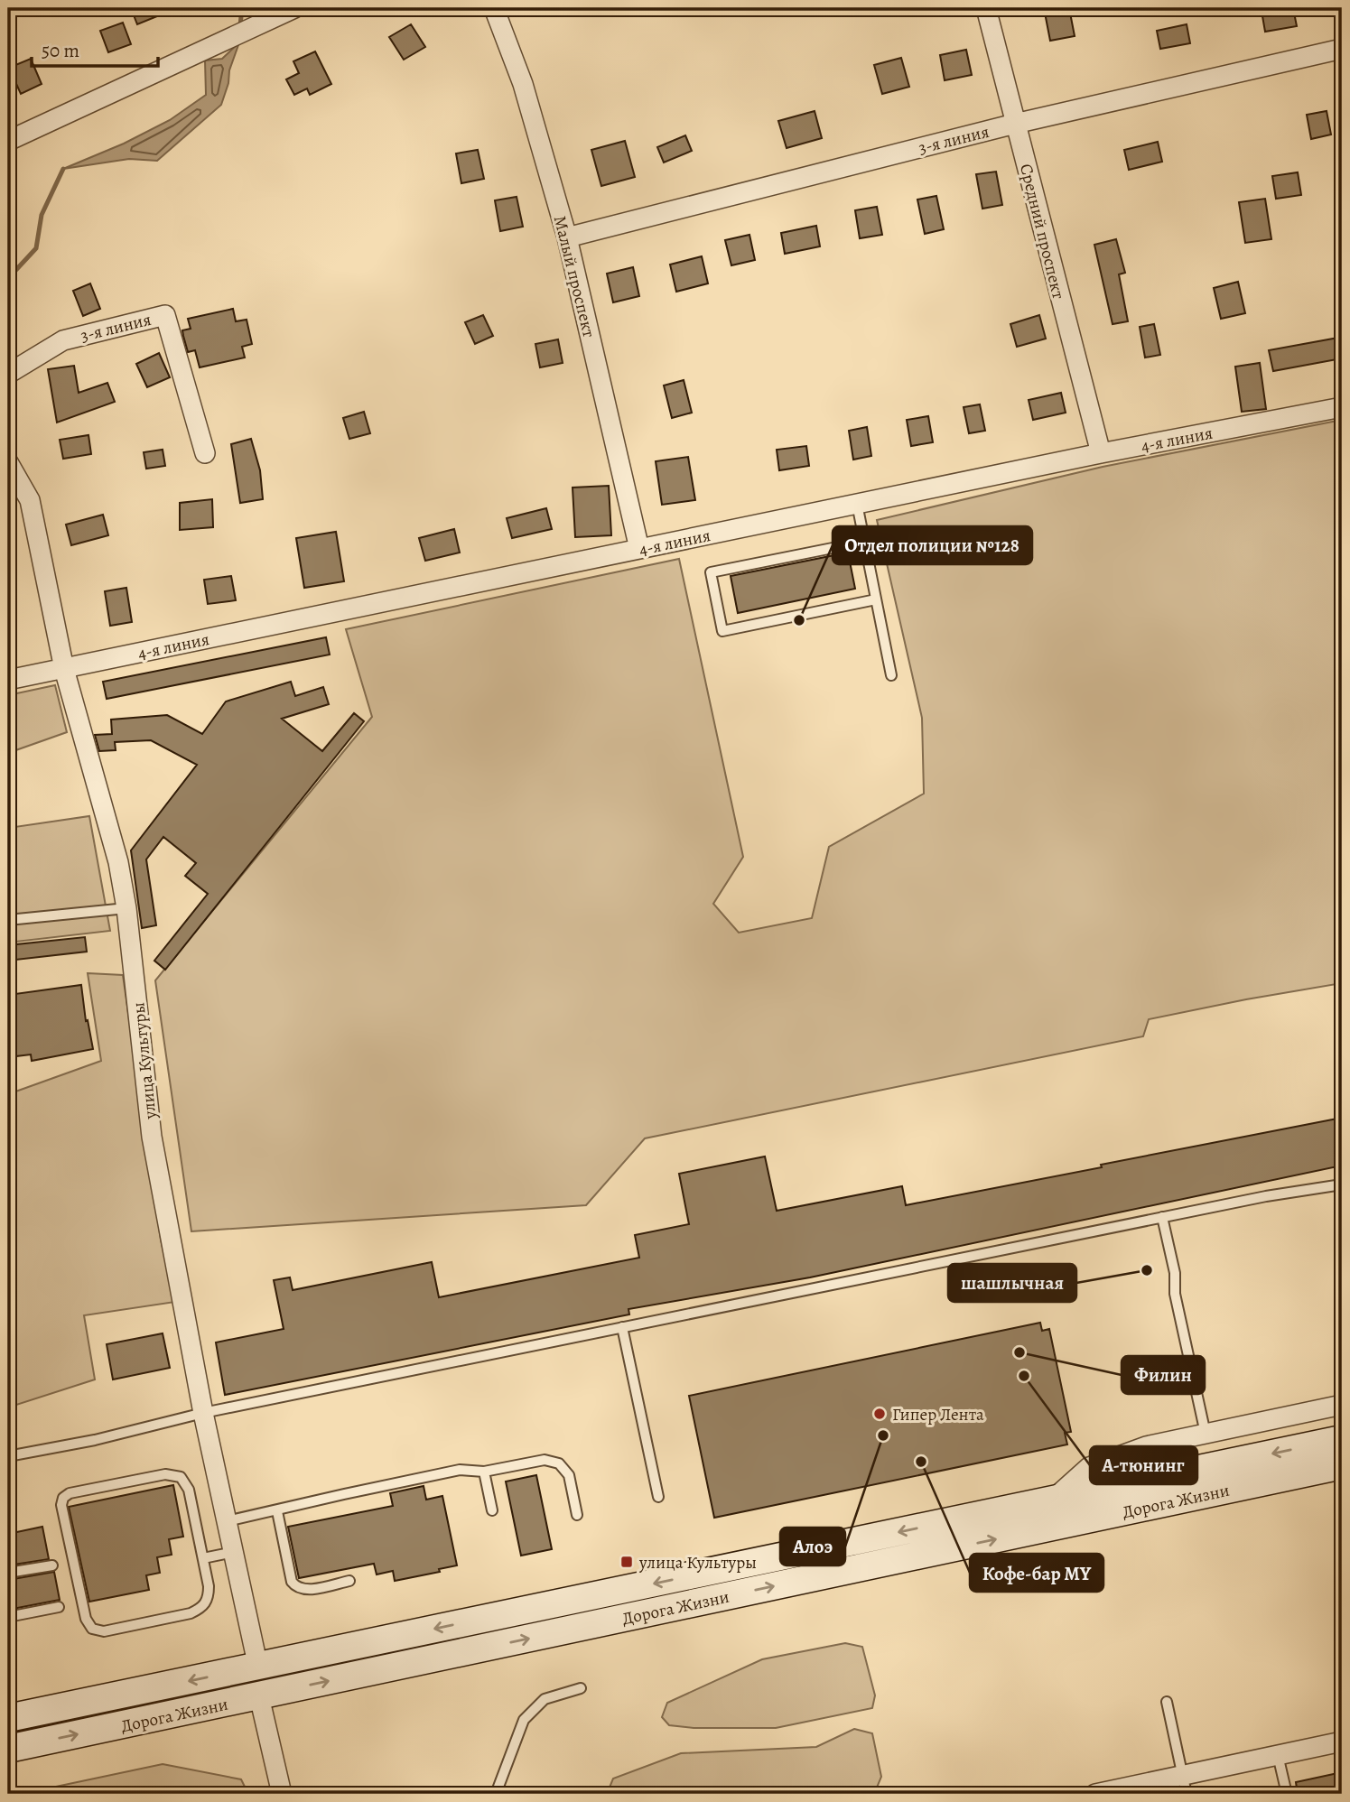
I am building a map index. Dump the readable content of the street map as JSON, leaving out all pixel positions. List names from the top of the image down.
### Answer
{
  "streets": {
    "main road": ["Дорога Жизни"],
    "street": [
      "3-я линия",
      "Средний проспект",
      "Малый проспект",
      "4-я линия",
      "улица Культуры"
    ]
  },
  "crossings": [
    ["3-я линия", "Средний проспект"],
    ["3-я линия", "Малый проспект"],
    ["Средний проспект", "4-я линия"],
    ["Малый проспект", "4-я линия"],
    ["4-я линия", "улица Культуры"],
    ["улица Культуры", "Дорога Жизни"]
  ],
  "places": {
    "other": [
      "Отдел полиции №128",
      "шашлычная",
      "Филин",
      "А-тюнинг",
      "Гипер Лента",
      "Алоэ",
      "Кофе-бар MY"
    ],
    "transit": ["улица Культуры"]
  },
  "scale_bar": "50 m"
}
